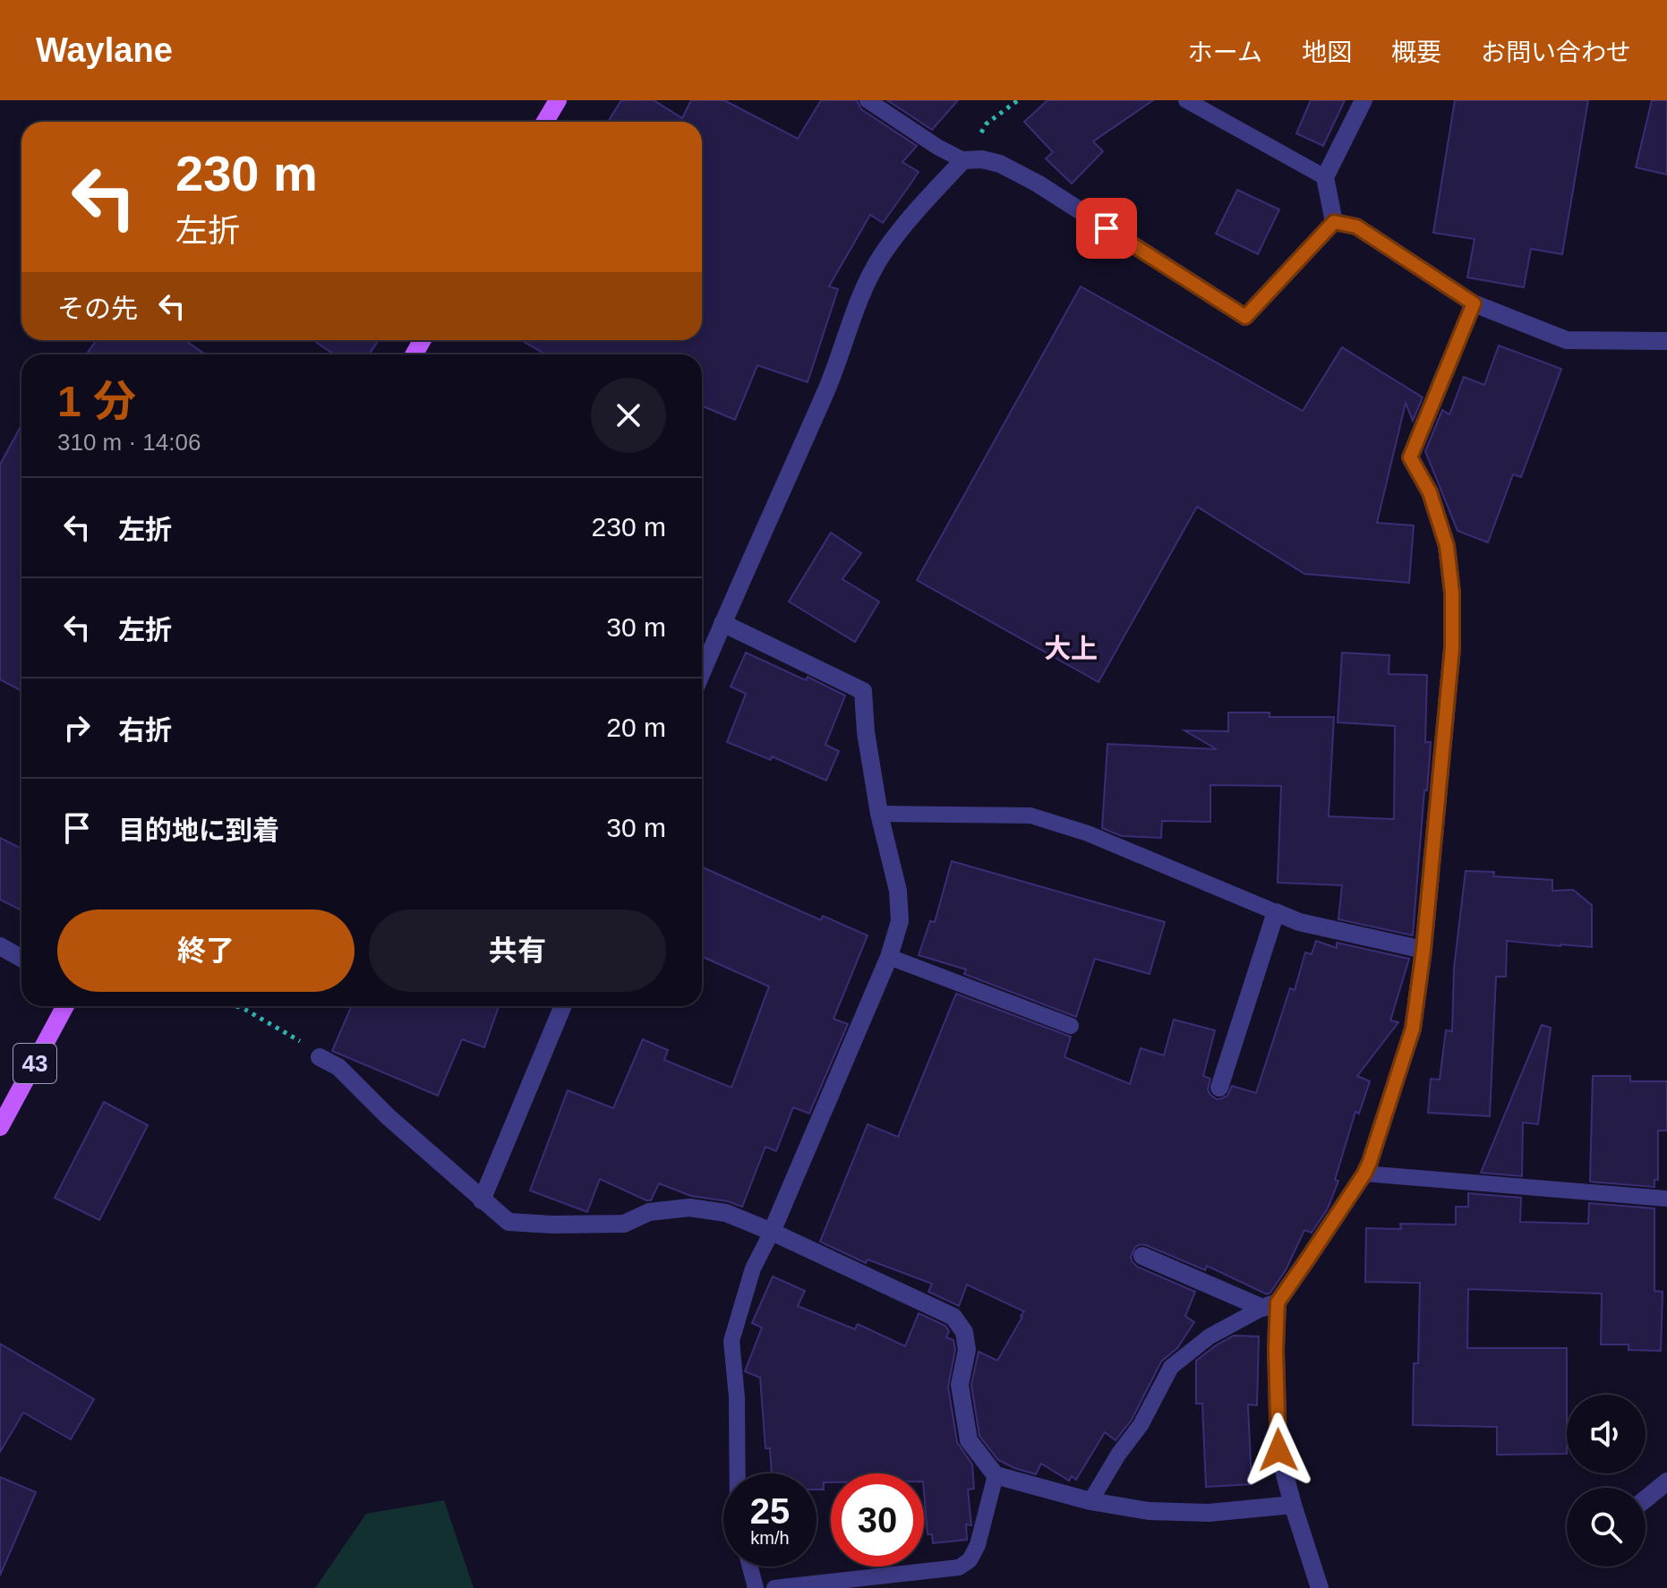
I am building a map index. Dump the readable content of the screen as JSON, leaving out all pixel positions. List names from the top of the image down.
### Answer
{
  "streets": {
    "main road": ["43"]
  },
  "districts": ["大上"],
  "page": {
    "header": "Waylane",
    "nav": [
      "ホーム",
      "地図",
      "概要",
      "お問い合わせ"
    ],
    "turn": ["230 m", "左折"],
    "then": "その先",
    "heading": ["1 分", "310 m · 14:06"],
    "list": [
      {
        "name": "左折",
        "value": "230 m"
      },
      {
        "name": "左折",
        "value": "30 m"
      },
      {
        "name": "右折",
        "value": "20 m"
      },
      {
        "name": "目的地に到着",
        "value": "30 m"
      }
    ],
    "buttons": ["終了", "共有"],
    "speed": "25 km/h",
    "limit": "30"
  }
}
